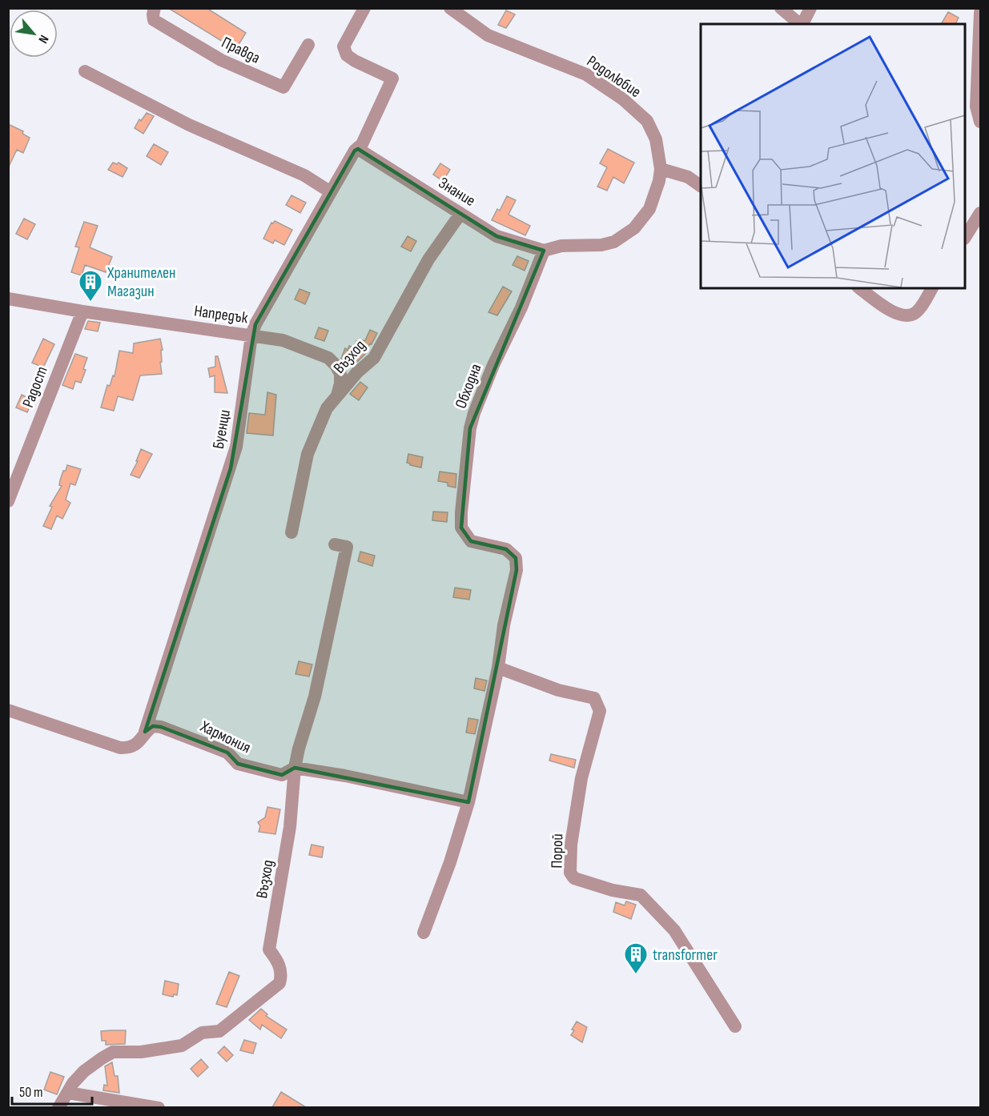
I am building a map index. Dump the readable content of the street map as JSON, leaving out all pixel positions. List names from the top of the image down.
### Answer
{
  "streets": {
    "street": [
      "Правда",
      "Родолюбие",
      "Знание",
      "Напредък",
      "Възход",
      "Обходна",
      "Радост",
      "Буенци",
      "Хармония",
      "Порой"
    ]
  },
  "crossings": [
    ["Знание", "Възход"],
    ["Знание", "Обходна"],
    ["Знание", "Буенци"],
    ["Напредък", "Възход"],
    ["Напредък", "Радост"],
    ["Напредък", "Буенци"],
    ["Възход", "Хармония"],
    ["Обходна", "Порой"],
    ["Буенци", "Хармония"]
  ],
  "places": {
    "building": ["Хранителен Магазин", "transformer"]
  },
  "scale_bar": "50 m",
  "north": "bottom right"
}
